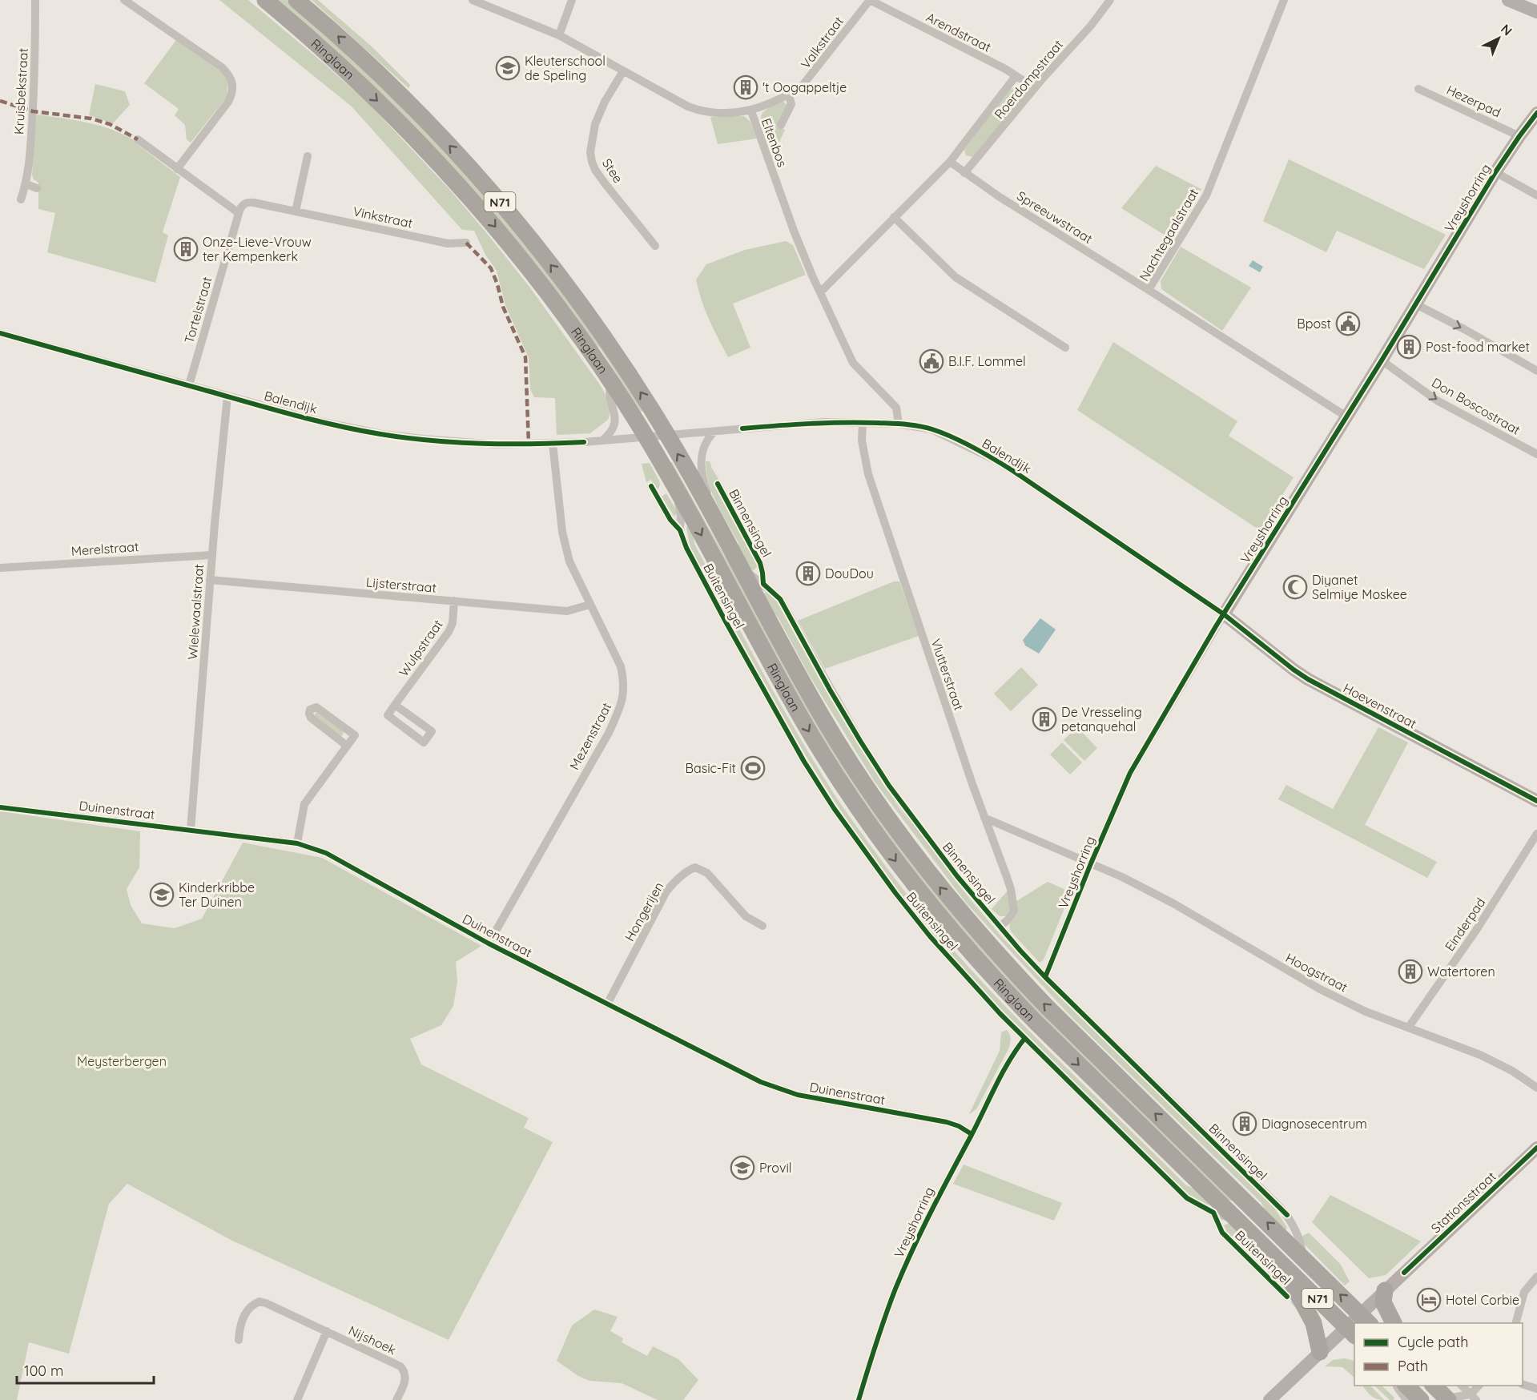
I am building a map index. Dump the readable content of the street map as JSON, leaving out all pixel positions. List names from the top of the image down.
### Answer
{
  "streets": {
    "highway": ["Ringlaan", "N71"],
    "main road": ["Vreyshorring", "Hoevenstraat", "Stationsstraat"],
    "street": [
      "Arendstraat",
      "Valkstraat",
      "Roerdompstraat",
      "Kruisbekstraat",
      "Hezerpad",
      "Eltenbos",
      "Stee",
      "Vinkstraat",
      "Spreeuwstraat",
      "Nachtegaalstraat",
      "Tortelstraat",
      "Balendijk",
      "Don Boscostraat",
      "Binnensingel",
      "Merelstraat",
      "Lijsterstraat",
      "Buitensingel",
      "Wielewaalstraat",
      "Wulpstraat",
      "Vlutterstraat",
      "Mezenstraat",
      "Duinenstraat",
      "Hongerijen",
      "Einderpad",
      "Hoogstraat",
      "Nijshoek"
    ]
  },
  "crossings": [
    ["Arendstraat", "Valkstraat"],
    ["Arendstraat", "Roerdompstraat"],
    ["Valkstraat", "Eltenbos"],
    ["Ringlaan", "Balendijk"],
    ["Ringlaan", "Binnensingel"],
    ["Ringlaan", "Buitensingel"],
    ["Ringlaan", "Stationsstraat"],
    ["Roerdompstraat", "Eltenbos"],
    ["Roerdompstraat", "Spreeuwstraat"],
    ["Hezerpad", "Vreyshorring"],
    ["Eltenbos", "Stee"],
    ["Eltenbos", "Balendijk"],
    ["Vreyshorring", "Nachtegaalstraat"],
    ["Vreyshorring", "Balendijk"],
    ["Vreyshorring", "Don Boscostraat"],
    ["Vreyshorring", "Binnensingel"],
    ["Vreyshorring", "Buitensingel"],
    ["Vreyshorring", "Hoevenstraat"],
    ["Vreyshorring", "Duinenstraat"],
    ["Vreyshorring", "Hoogstraat"],
    ["Vinkstraat", "Tortelstraat"],
    ["Spreeuwstraat", "Nachtegaalstraat"],
    ["Tortelstraat", "Balendijk"],
    ["Balendijk", "Wielewaalstraat"],
    ["Balendijk", "Vlutterstraat"],
    ["Balendijk", "Hoevenstraat"],
    ["Balendijk", "Mezenstraat"],
    ["Binnensingel", "Vlutterstraat"],
    ["Merelstraat", "Wielewaalstraat"],
    ["Lijsterstraat", "Wielewaalstraat"],
    ["Lijsterstraat", "Wulpstraat"],
    ["Lijsterstraat", "Mezenstraat"],
    ["Wielewaalstraat", "Duinenstraat"],
    ["Vlutterstraat", "Hoogstraat"],
    ["Mezenstraat", "Duinenstraat"],
    ["Duinenstraat", "Hongerijen"],
    ["Einderpad", "Hoogstraat"]
  ],
  "parks": ["Meysterbergen"],
  "places": {
    "school or university": ["Kleuterschool de Speling", "Kinderkribbe Ter Duinen", "Provil"],
    "building": [
      "'t Oogappeltje",
      "Onze-Lieve-Vrouw ter Kempenkerk",
      "Post-food market",
      "DouDou",
      "De Vresseling petanquehal",
      "Watertoren",
      "Diagnosecentrum"
    ],
    "public building": ["Bpost", "B.I.F. Lommel"],
    "mosque": ["Diyanet Selmiye Moskee"],
    "sports": ["Basic-Fit"],
    "hotel": ["Hotel Corbie"]
  },
  "legend": ["Cycle path", "Path"],
  "scale_bar": "100 m",
  "north": "top right"
}
